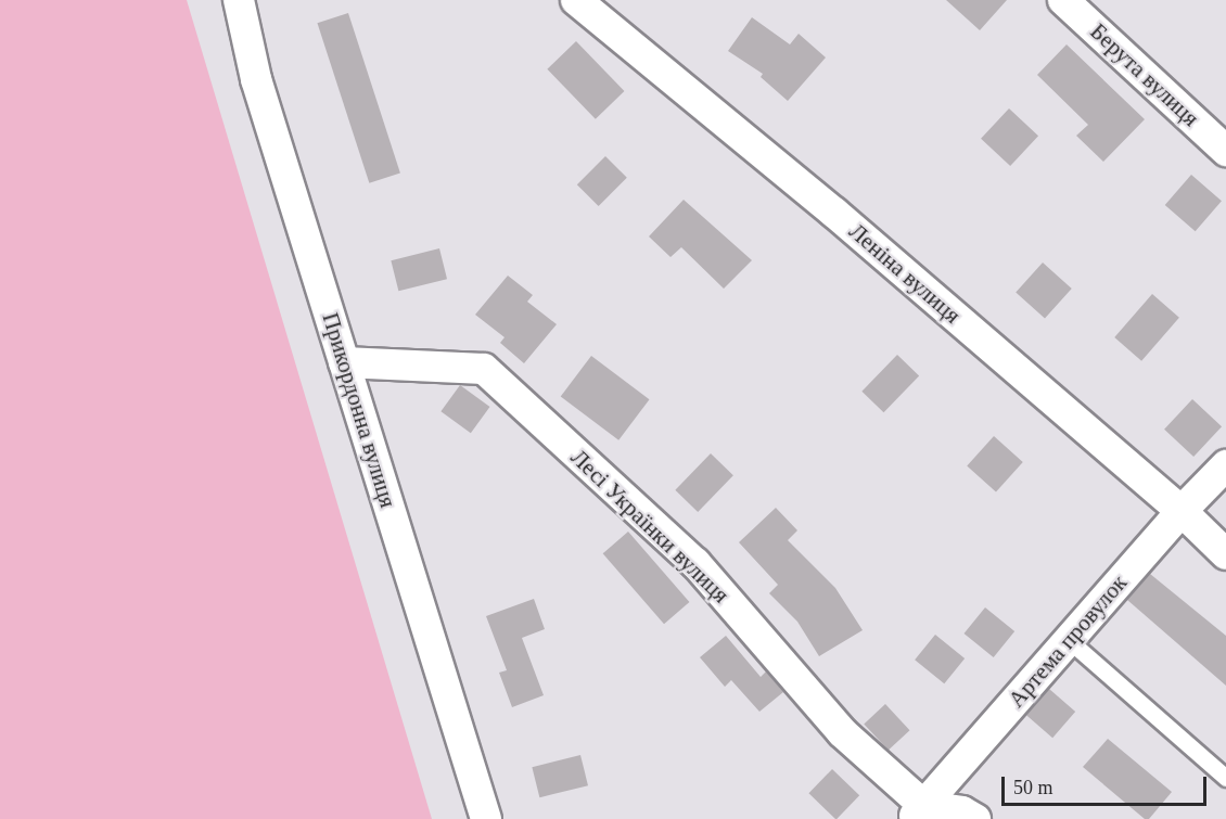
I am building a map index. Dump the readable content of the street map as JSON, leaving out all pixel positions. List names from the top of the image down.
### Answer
{
  "streets": {
    "street": [
      "Берута вулиця",
      "Леніна вулиця",
      "Прикордонна вулиця",
      "Лесі Українки вулиця",
      "Артема провулок"
    ]
  },
  "crossings": [
    ["Леніна вулиця", "Артема провулок"],
    ["Прикордонна вулиця", "Лесі Українки вулиця"],
    ["Лесі Українки вулиця", "Артема провулок"]
  ],
  "scale_bar": "50 m"
}
